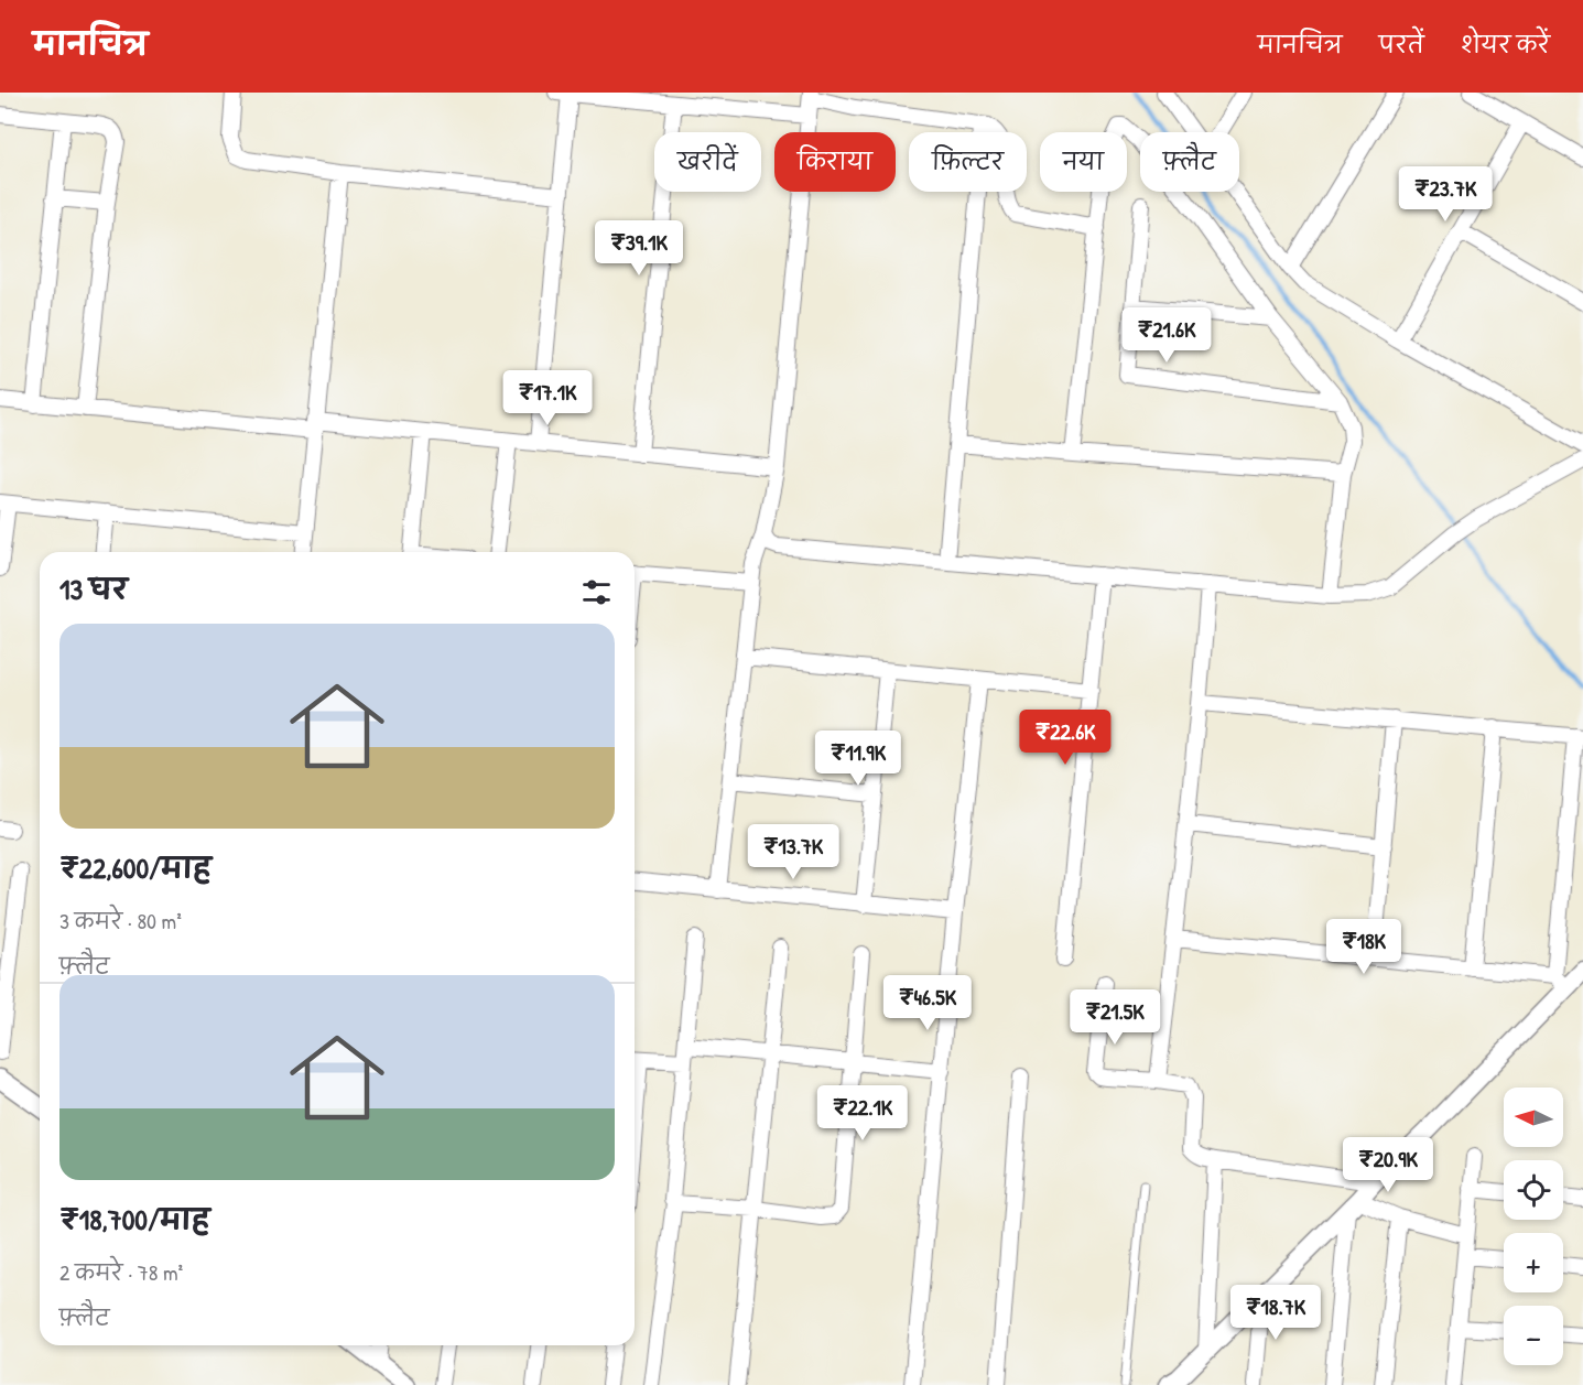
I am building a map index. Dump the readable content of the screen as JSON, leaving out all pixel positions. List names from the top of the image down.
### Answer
{
  "north": "left",
  "page": {
    "header": "मानचित्र",
    "nav": ["मानचित्र", "परतें", "शेयर करें"],
    "chip": [
      "खरीदें",
      "किराया",
      "फ़िल्टर",
      "नया",
      "फ़्लैट"
    ],
    "price": [
      "₹23.7K",
      "₹39.1K",
      "₹21.6K",
      "₹17.1K",
      "₹22.6K",
      "₹11.9K",
      "₹13.7K",
      "₹18K",
      "₹46.5K",
      "₹21.5K",
      "₹22.1K",
      "₹20.9K",
      "₹18.7K"
    ],
    "heading": "13 घर",
    "list": [
      {
        "name": "₹22,600/माह",
        "note": "3 कमरे · 80 m² · फ़्लैट"
      },
      {
        "name": "₹18,700/माह",
        "note": "2 कमरे · 78 m² · फ़्लैट"
      }
    ],
    "map_buttons": ["+", "−"]
  }
}
